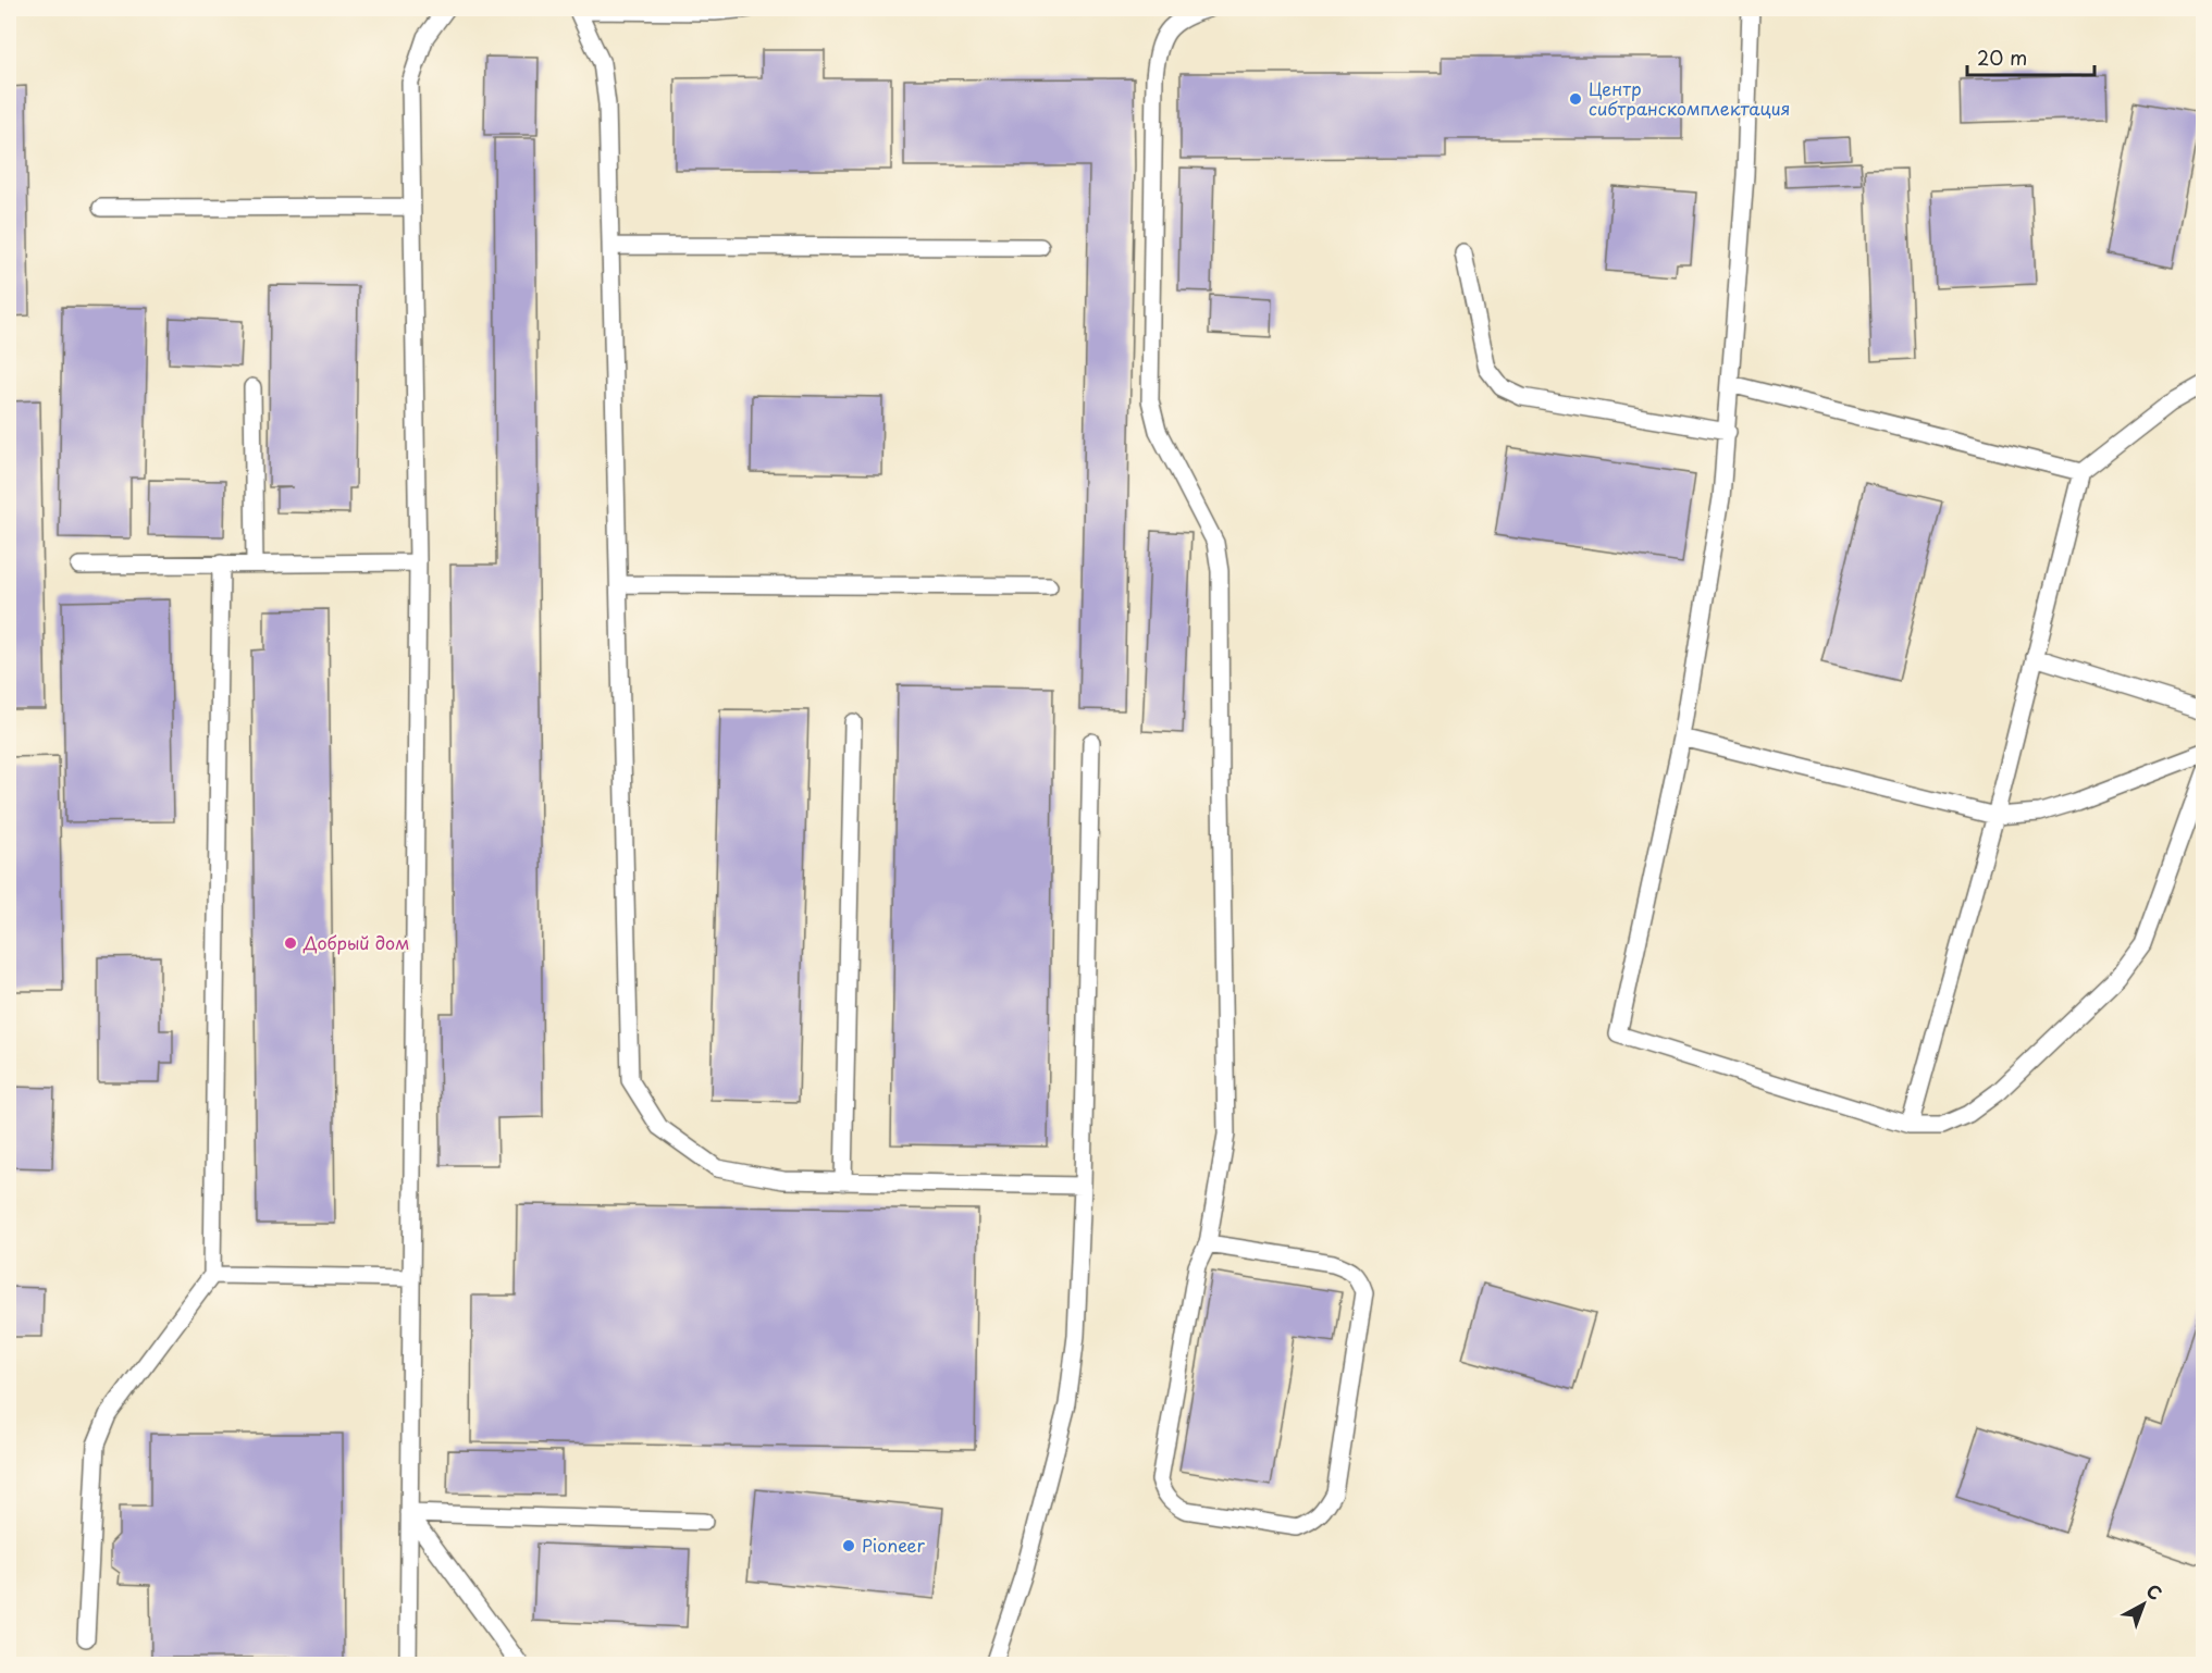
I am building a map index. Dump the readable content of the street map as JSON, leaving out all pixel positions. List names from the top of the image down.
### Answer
{
  "places": ["Центр сибтранскомплектация", "Добрый дом", "Pioneer"],
  "scale_bar": "20 m",
  "north": "top right"
}
